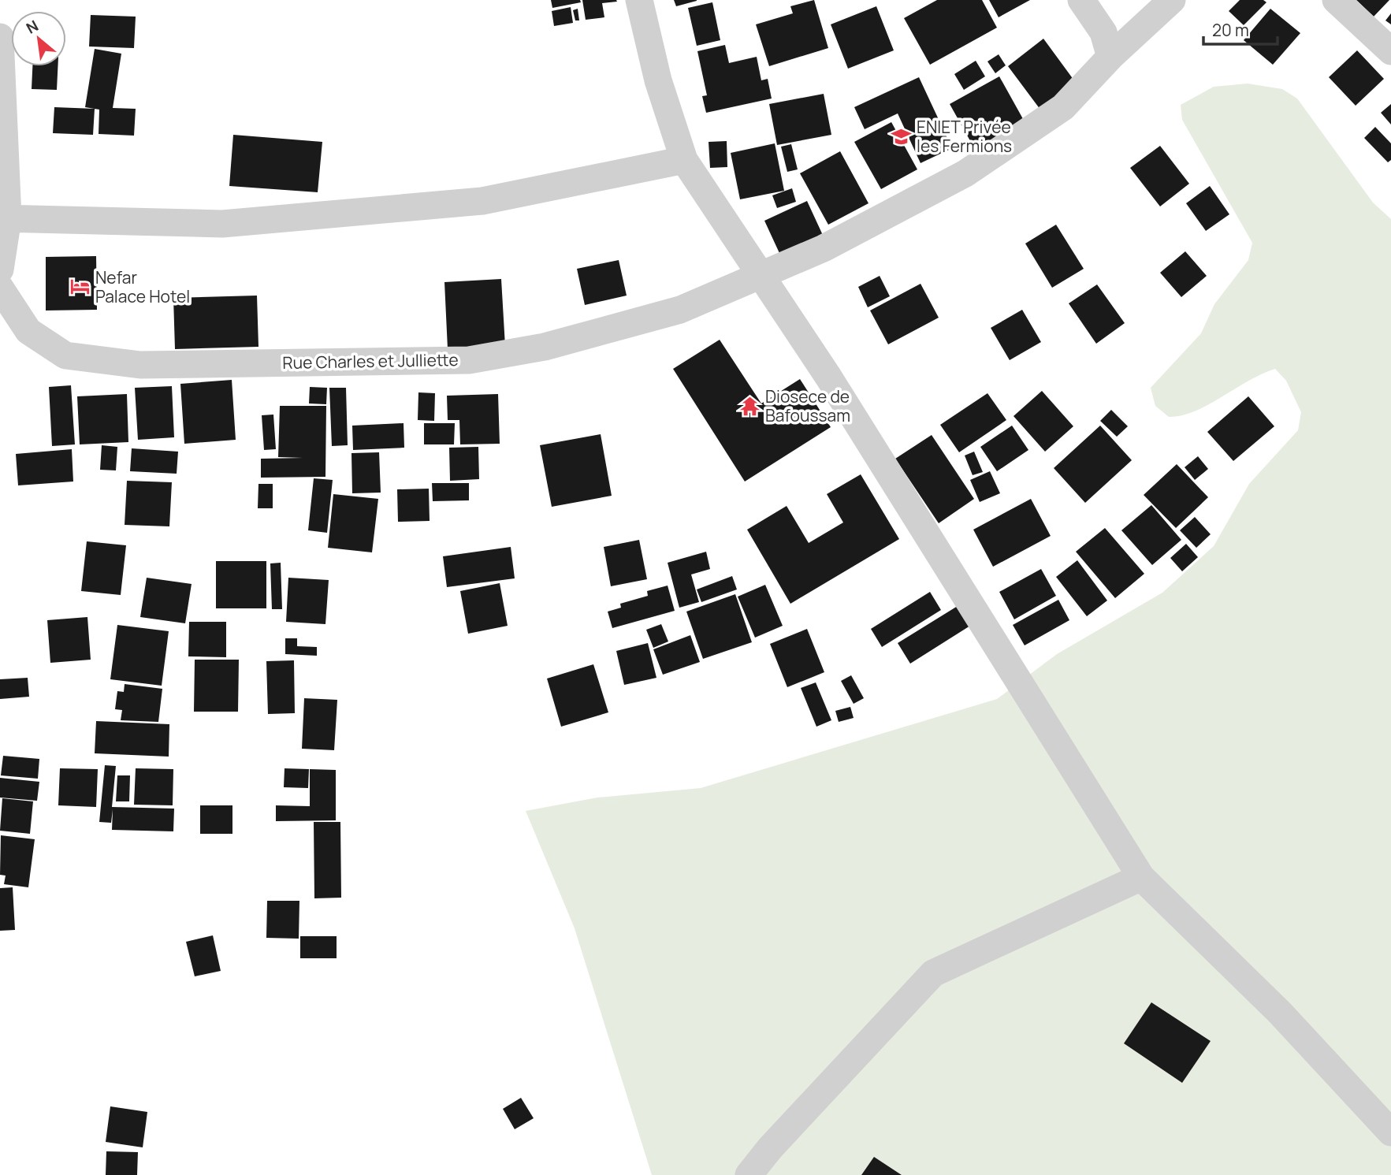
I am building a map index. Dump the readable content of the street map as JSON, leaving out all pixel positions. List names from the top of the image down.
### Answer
{
  "streets": {
    "street": ["Rue Charles et Julliette"]
  },
  "places": {
    "school or university": ["ENIET Privée les Fermions"],
    "hotel": ["Nefar Palace Hotel"],
    "temple": ["Diosece de Bafoussam"]
  },
  "scale_bar": "20 m",
  "north": "top left"
}
